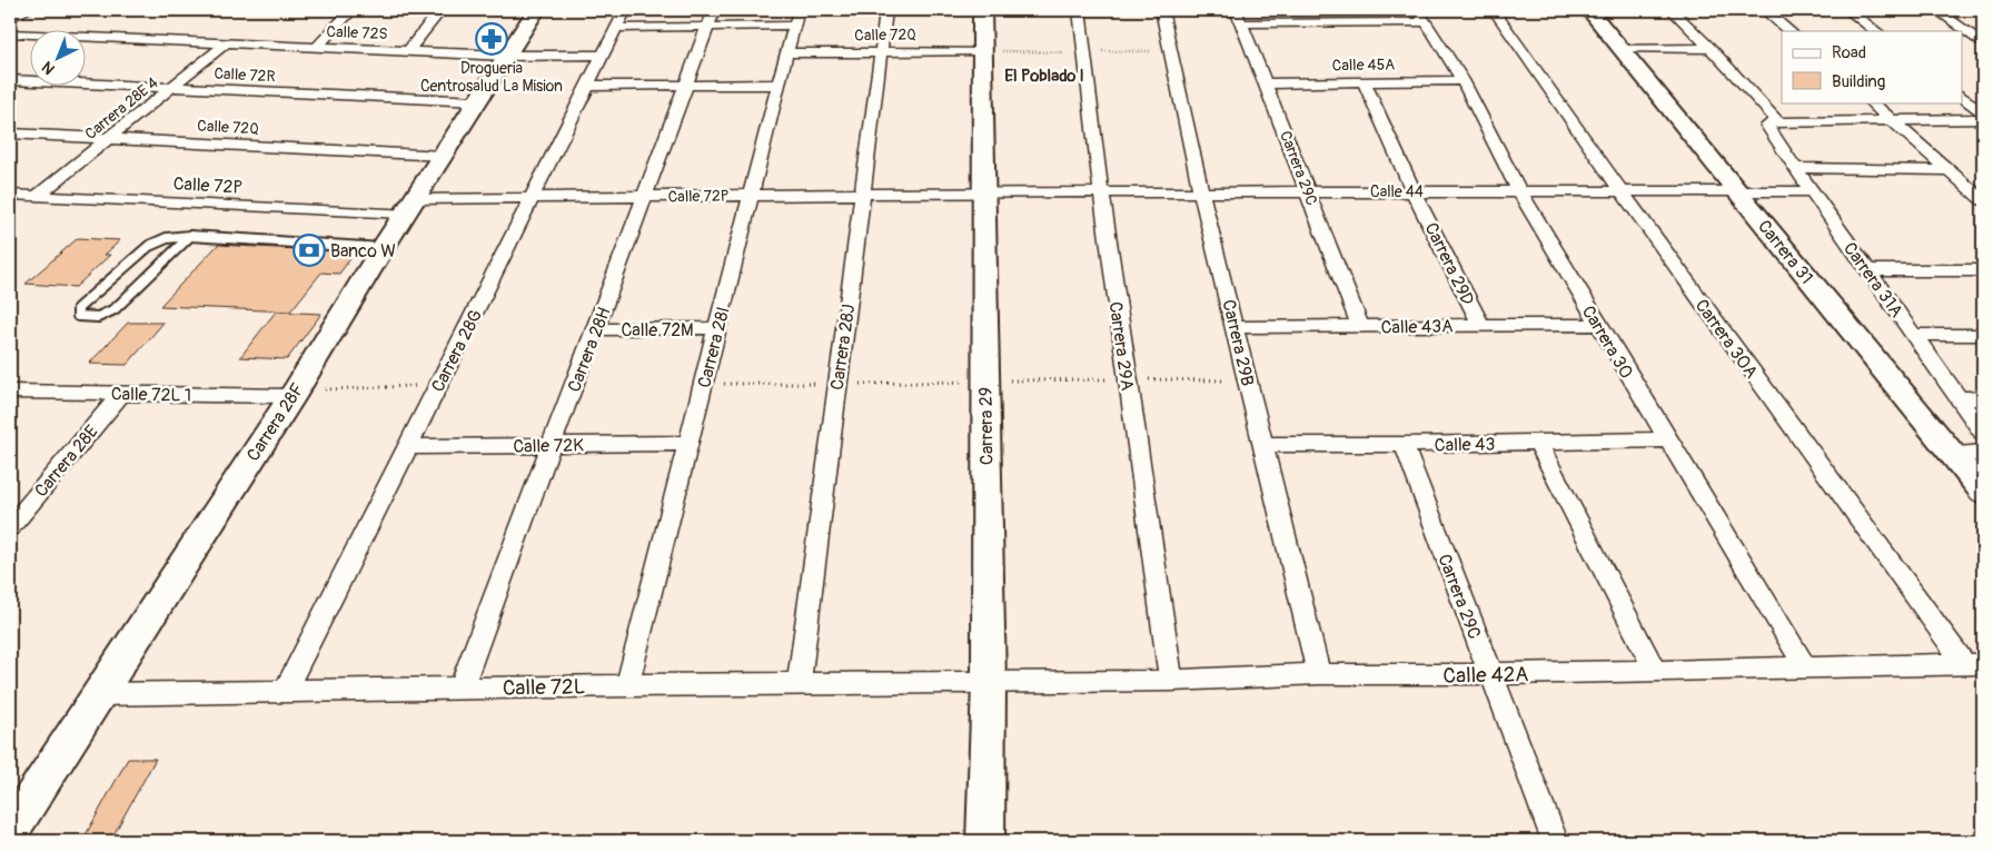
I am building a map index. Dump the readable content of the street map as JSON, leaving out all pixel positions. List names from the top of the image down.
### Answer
{
  "streets": {
    "street": [
      "Calle 72S",
      "Calle 72Q",
      "Calle 45A",
      "Calle 72R",
      "Carrera 28E 4",
      "Carrera 29C",
      "Calle 72P",
      "Calle 44",
      "Carrera 31",
      "Carrera 29D",
      "Carrera 31A",
      "Calle 43A",
      "Calle 72M",
      "Carrera 30A",
      "Carrera 30",
      "Carrera 29B",
      "Carrera 29A",
      "Carrera 28I",
      "Carrera 28J",
      "Carrera 28H",
      "Carrera 28G",
      "Calle 72L 1",
      "Carrera 28F",
      "Carrera 29",
      "Calle 43",
      "Calle 72K",
      "Carrera 28E",
      "Calle 42A",
      "Calle 72L"
    ]
  },
  "crossings": [
    ["Calle 72S", "Carrera 28E 4"],
    ["Calle 72S", "Carrera 28G"],
    ["Calle 72S", "Carrera 28F"],
    ["Calle 72Q", "Carrera 28E 4"],
    ["Calle 72Q", "Carrera 28I"],
    ["Calle 72Q", "Carrera 28J"],
    ["Calle 72Q", "Carrera 28F"],
    ["Calle 72Q", "Carrera 29"],
    ["Calle 45A", "Carrera 29C"],
    ["Calle 45A", "Carrera 29D"],
    ["Calle 45A", "Carrera 30"],
    ["Calle 72R", "Carrera 28E 4"],
    ["Calle 72R", "Carrera 28F"],
    ["Carrera 28E 4", "Calle 72P"],
    ["Carrera 29C", "Calle 44"],
    ["Carrera 29C", "Calle 43A"],
    ["Carrera 29C", "Calle 43"],
    ["Carrera 29C", "Calle 42A"],
    ["Calle 72P", "Calle 44"],
    ["Calle 72P", "Carrera 28I"],
    ["Calle 72P", "Carrera 28J"],
    ["Calle 72P", "Carrera 28H"],
    ["Calle 72P", "Carrera 28G"],
    ["Calle 72P", "Carrera 28F"],
    ["Calle 72P", "Carrera 29"],
    ["Calle 44", "Carrera 31"],
    ["Calle 44", "Carrera 29D"],
    ["Calle 44", "Carrera 31A"],
    ["Calle 44", "Carrera 30A"],
    ["Calle 44", "Carrera 30"],
    ["Calle 44", "Carrera 29B"],
    ["Calle 44", "Carrera 29A"],
    ["Calle 44", "Carrera 29"],
    ["Carrera 29D", "Calle 43A"],
    ["Calle 43A", "Carrera 30"],
    ["Calle 43A", "Carrera 29B"],
    ["Calle 72M", "Carrera 28I"],
    ["Calle 72M", "Carrera 28H"],
    ["Carrera 30A", "Calle 42A"],
    ["Carrera 30", "Calle 43"],
    ["Carrera 30", "Calle 42A"],
    ["Carrera 29B", "Calle 43"],
    ["Carrera 29B", "Calle 42A"],
    ["Carrera 29A", "Calle 42A"],
    ["Carrera 28I", "Calle 72K"],
    ["Carrera 28I", "Calle 72L"],
    ["Carrera 28J", "Calle 72L"],
    ["Carrera 28H", "Calle 72K"],
    ["Carrera 28H", "Calle 72L"],
    ["Carrera 28G", "Calle 72K"],
    ["Carrera 28G", "Calle 72L"],
    ["Calle 72L 1", "Carrera 28F"],
    ["Calle 72L 1", "Carrera 28E"],
    ["Carrera 28F", "Calle 72L"],
    ["Carrera 29", "Calle 42A"],
    ["Carrera 29", "Calle 72L"],
    ["Calle 42A", "Calle 72L"]
  ],
  "districts": ["El Poblado I"],
  "places": {
    "pharmacy": ["Drogueria Centrosalud La Mision"],
    "bank": ["Banco W"]
  },
  "legend": ["Road", "Building"],
  "north": "bottom left"
}
